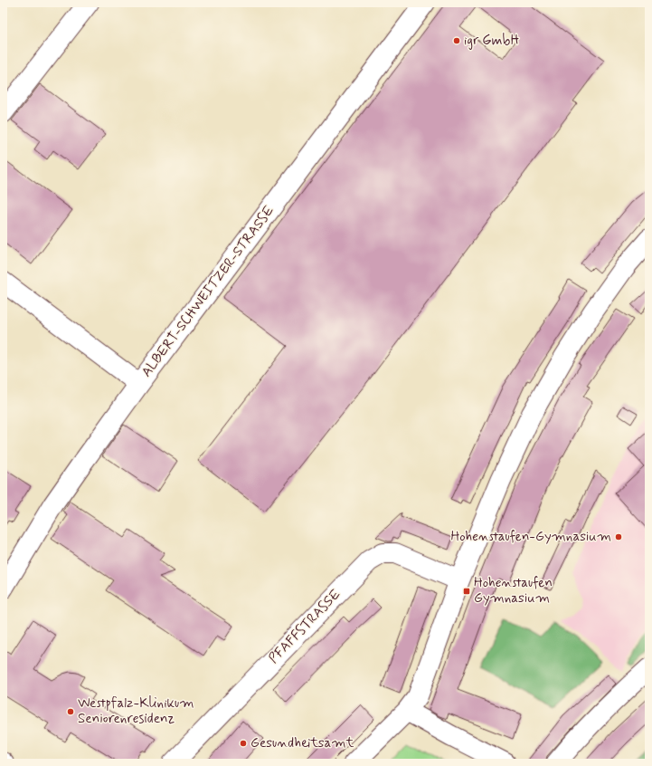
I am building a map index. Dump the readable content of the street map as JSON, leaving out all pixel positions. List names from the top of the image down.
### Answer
{
  "streets": {
    "street": ["ALBERT-SCHWEITZER-STRASSE", "PFAFFSTRASSE"]
  },
  "places": {
    "other": [
      "igr GmbH",
      "Hohenstaufen-Gymnasium",
      "Westpfalz-Klinikum Seniorenresidenz",
      "Gesundheitsamt"
    ],
    "transit": ["Hohenstaufen Gymnasium"]
  }
}
